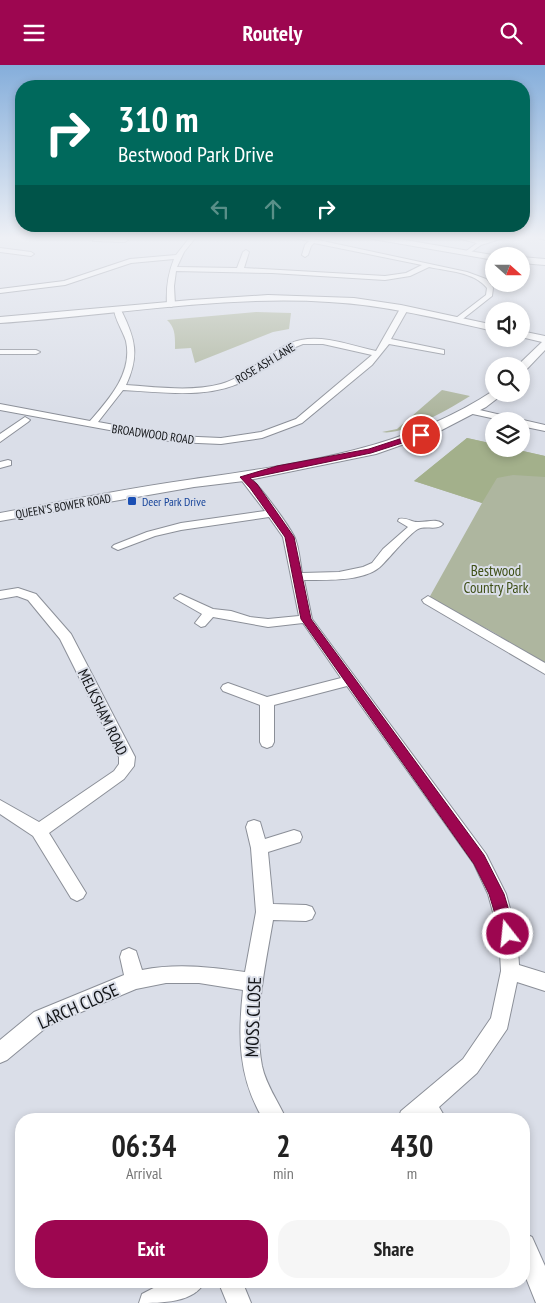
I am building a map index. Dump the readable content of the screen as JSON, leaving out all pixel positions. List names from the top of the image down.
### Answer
{
  "streets": {
    "street": [
      "ROSE ASH LANE",
      "BROADWOOD ROAD",
      "QUEEN'S BOWER ROAD",
      "MELKSHAM ROAD",
      "LARCH CLOSE",
      "MOSS CLOSE"
    ]
  },
  "crossings": [
    ["ROSE ASH LANE", "BROADWOOD ROAD"],
    ["LARCH CLOSE", "MOSS CLOSE"]
  ],
  "parks": ["Bestwood Country Park"],
  "places": {
    "transit": ["Deer Park Drive"]
  },
  "north": "right",
  "page": {
    "header": "Routely",
    "turn": ["310 m", "Bestwood Park Drive"],
    "eta": [
      "06:34",
      "Arrival",
      "2",
      "min",
      "430",
      "m"
    ],
    "buttons": ["Exit", "Share"]
  }
}
